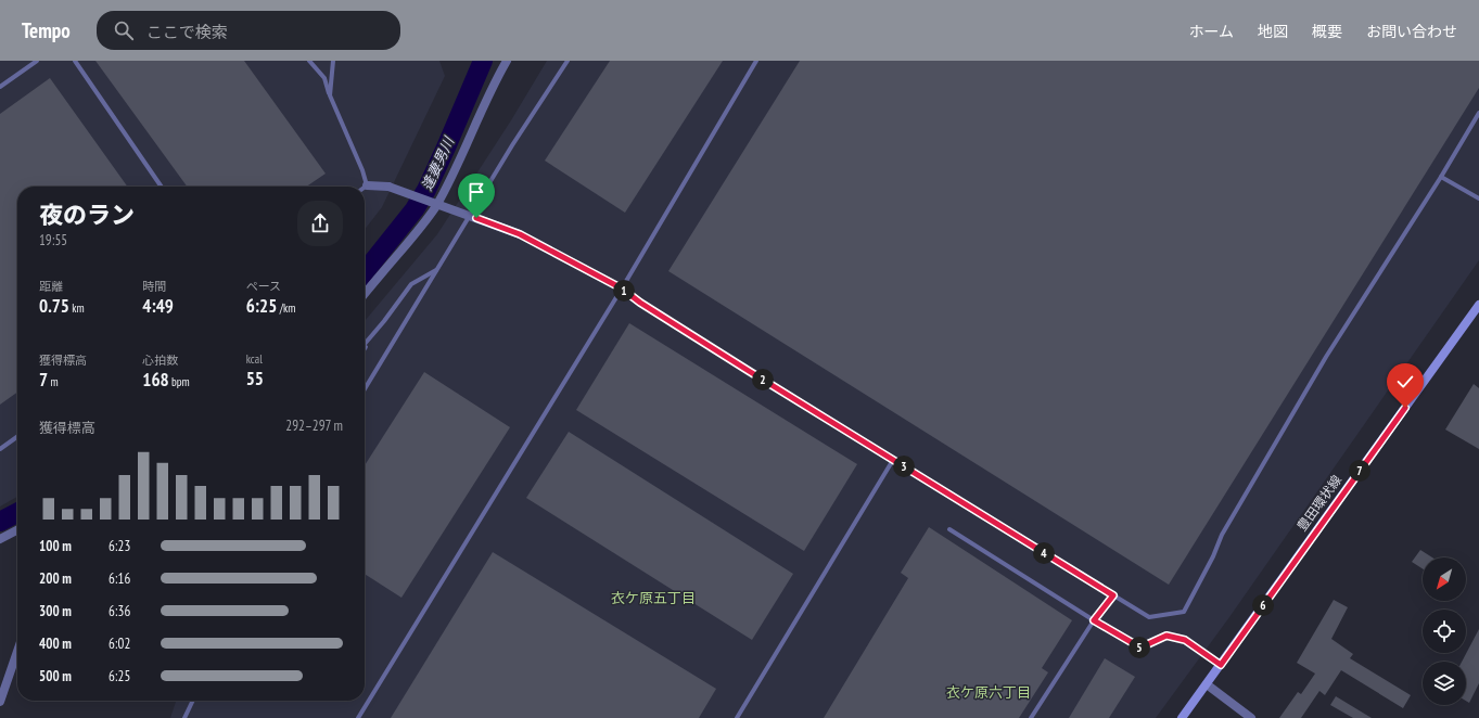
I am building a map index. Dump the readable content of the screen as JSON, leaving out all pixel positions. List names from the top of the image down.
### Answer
{
  "streets": {
    "main road": ["豊田環状線"]
  },
  "districts": ["衣ケ原五丁目", "衣ケ原六丁目"],
  "water": ["逢妻男川"],
  "north": "bottom left",
  "page": {
    "header": "Tempo",
    "search": "ここで検索",
    "nav": [
      "ホーム",
      "地図",
      "概要",
      "お問い合わせ"
    ],
    "heading": ["夜のラン", "19:55"],
    "stats": [
      ["距離", "0.75 km"],
      ["時間", "4:49"],
      ["ペース", "6:25 /km"],
      ["獲得標高", "7 m"],
      ["心拍数", "168 bpm"],
      ["kcal", "55"]
    ],
    "pins": [
      "1",
      "2",
      "3",
      "7",
      "4",
      "6",
      "5"
    ],
    "chart": ["獲得標高", "292–297 m"],
    "list": [
      {
        "name": "100 m",
        "note": "6:23"
      },
      {
        "name": "200 m",
        "note": "6:16"
      },
      {
        "name": "300 m",
        "note": "6:36"
      },
      {
        "name": "400 m",
        "note": "6:02"
      },
      {
        "name": "500 m",
        "note": "6:25"
      }
    ]
  }
}
